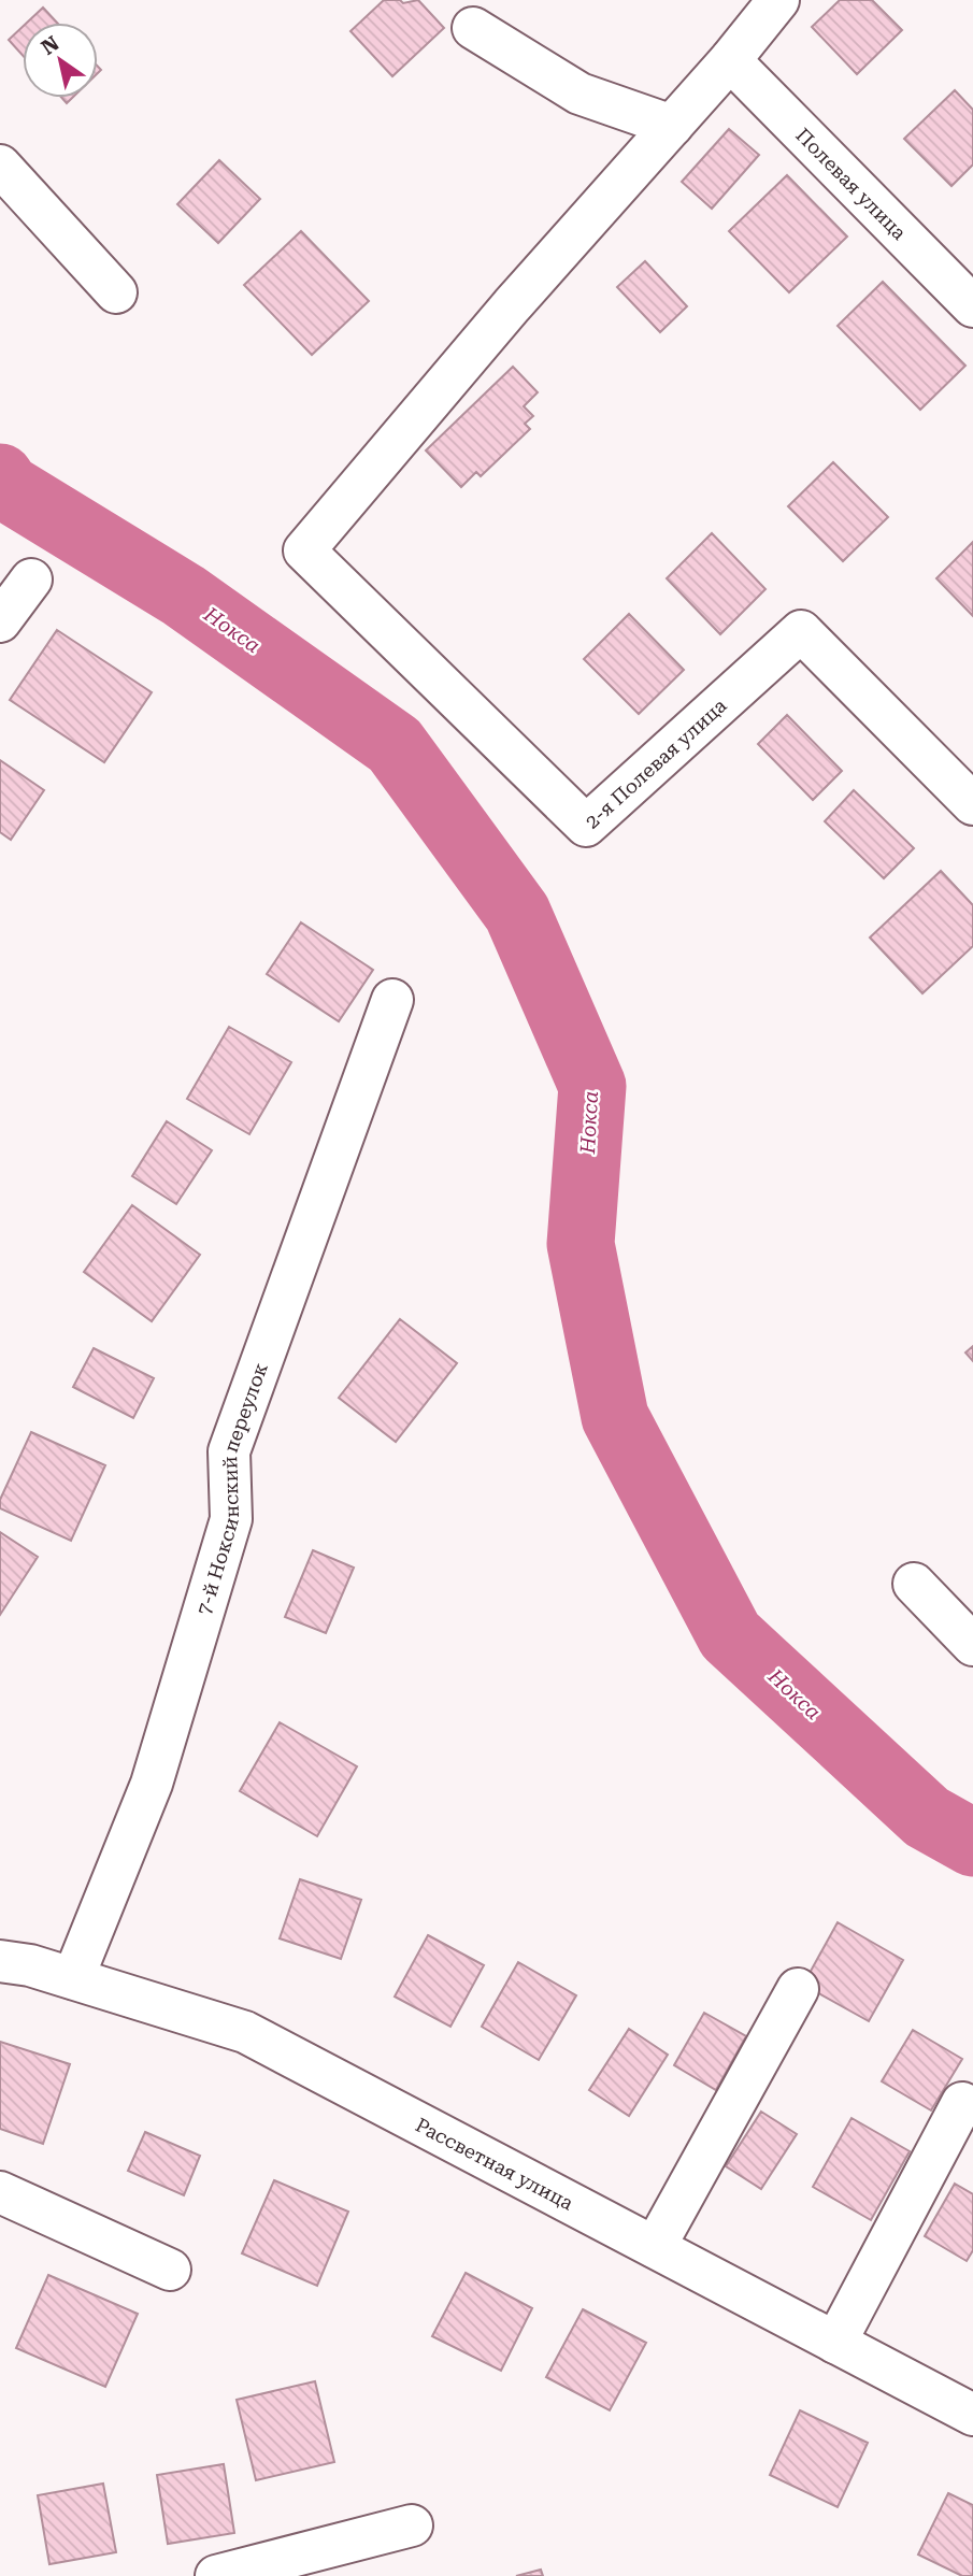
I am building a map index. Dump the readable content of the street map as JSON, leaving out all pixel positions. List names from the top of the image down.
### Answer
{
  "streets": {
    "street": [
      "Полевая улица",
      "2-я Полевая улица",
      "7-й Ноксинский переулок",
      "Рассветная улица"
    ]
  },
  "crossings": [
    ["7-й Ноксинский переулок", "Рассветная улица"]
  ],
  "water": ["Нокса"],
  "north": "top left"
}
